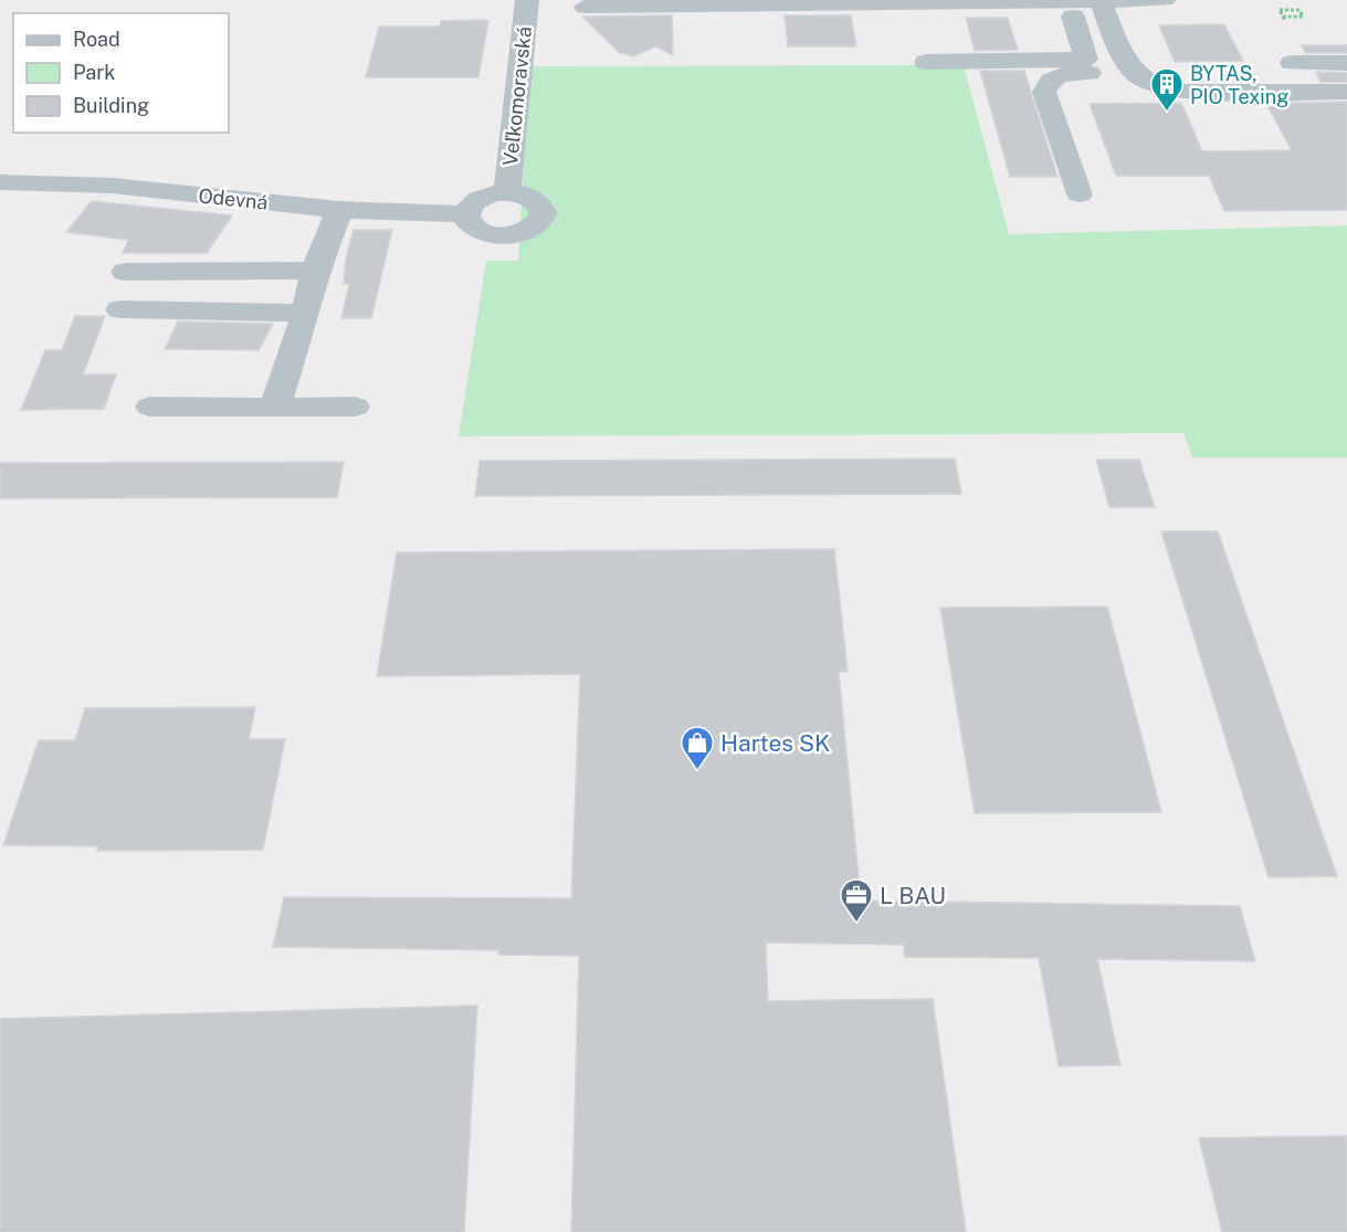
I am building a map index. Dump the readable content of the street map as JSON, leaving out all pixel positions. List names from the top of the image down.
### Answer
{
  "streets": {
    "street": ["Veľkomoravská", "Odevná"]
  },
  "places": {
    "building": ["BYTAS, PIO Texing"],
    "shop": ["Hartes SK"],
    "office": ["L BAU"]
  },
  "legend": ["Road", "Park", "Building"]
}
